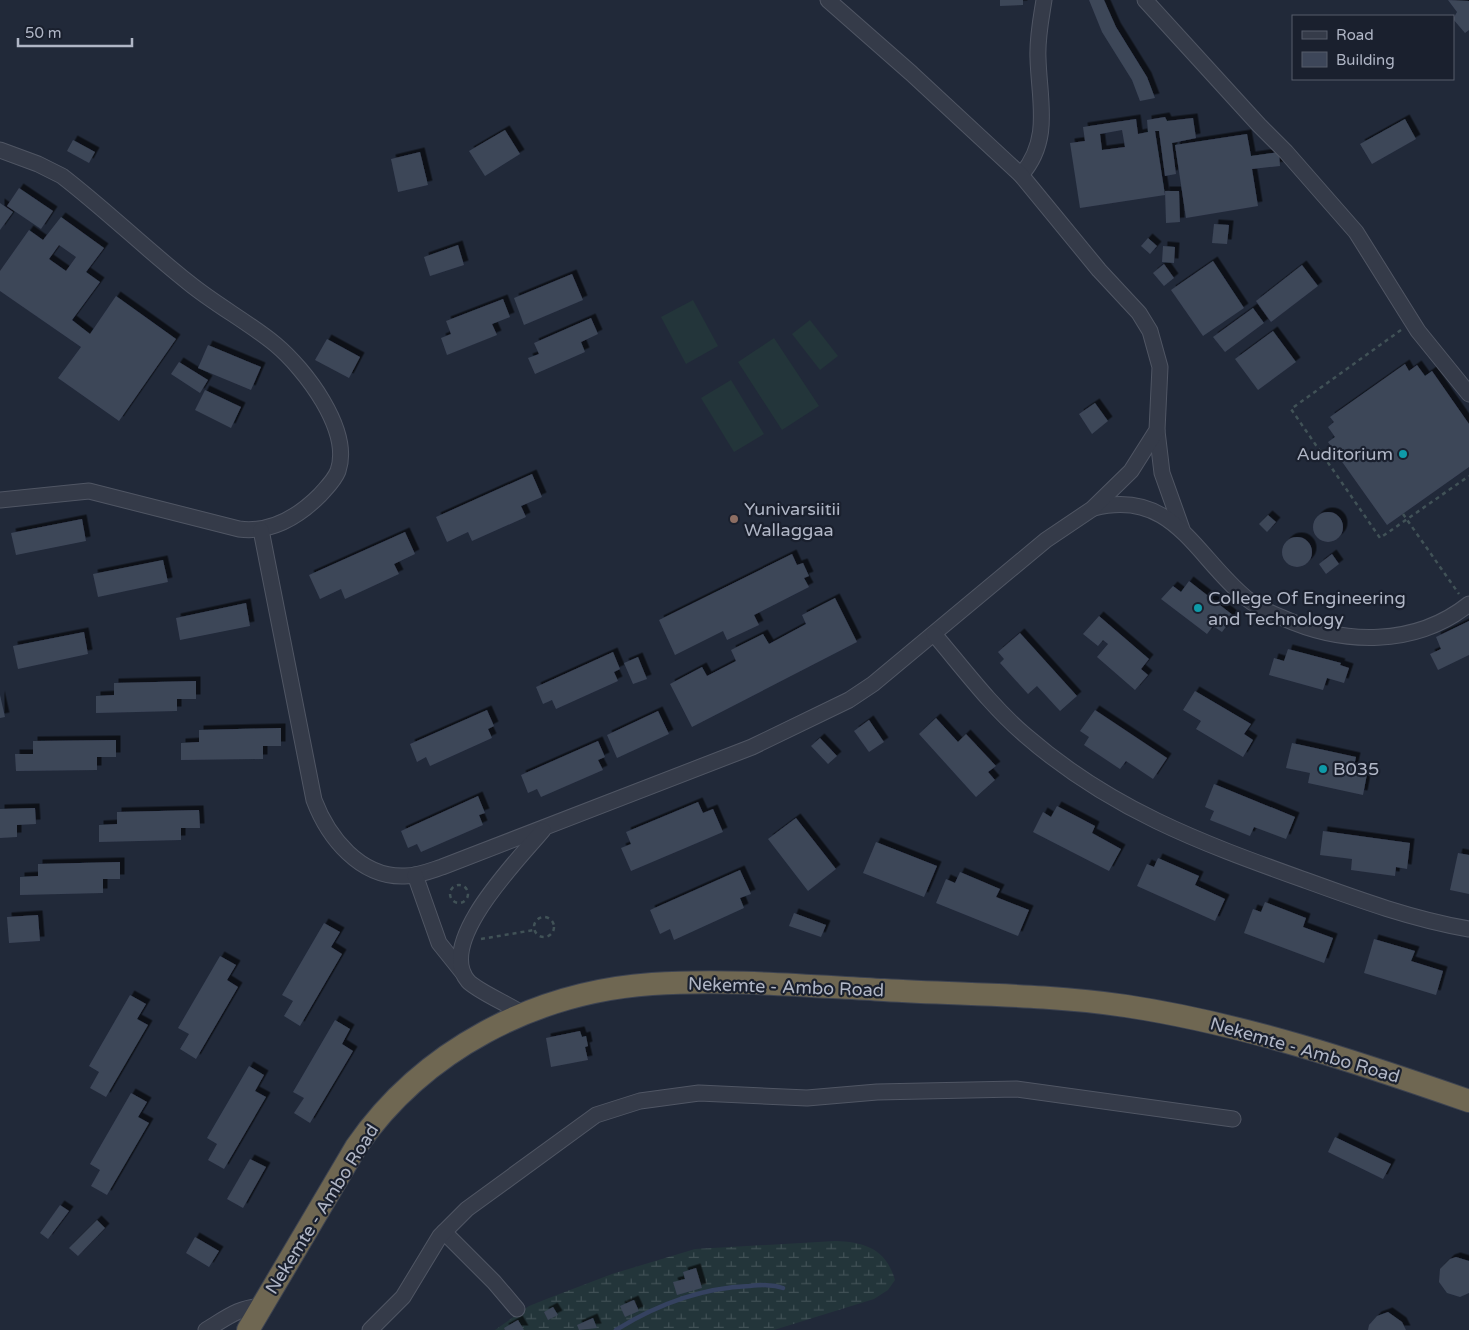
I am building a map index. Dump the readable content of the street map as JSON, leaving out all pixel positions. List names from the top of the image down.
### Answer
{
  "streets": {
    "highway": ["Nekemte - Ambo Road"]
  },
  "places": [
    "Auditorium",
    "Yunivarsiitii Wallaggaa",
    "College Of Engineering and Technology",
    "B035"
  ],
  "legend": ["Road", "Building"],
  "scale_bar": "50 m"
}
